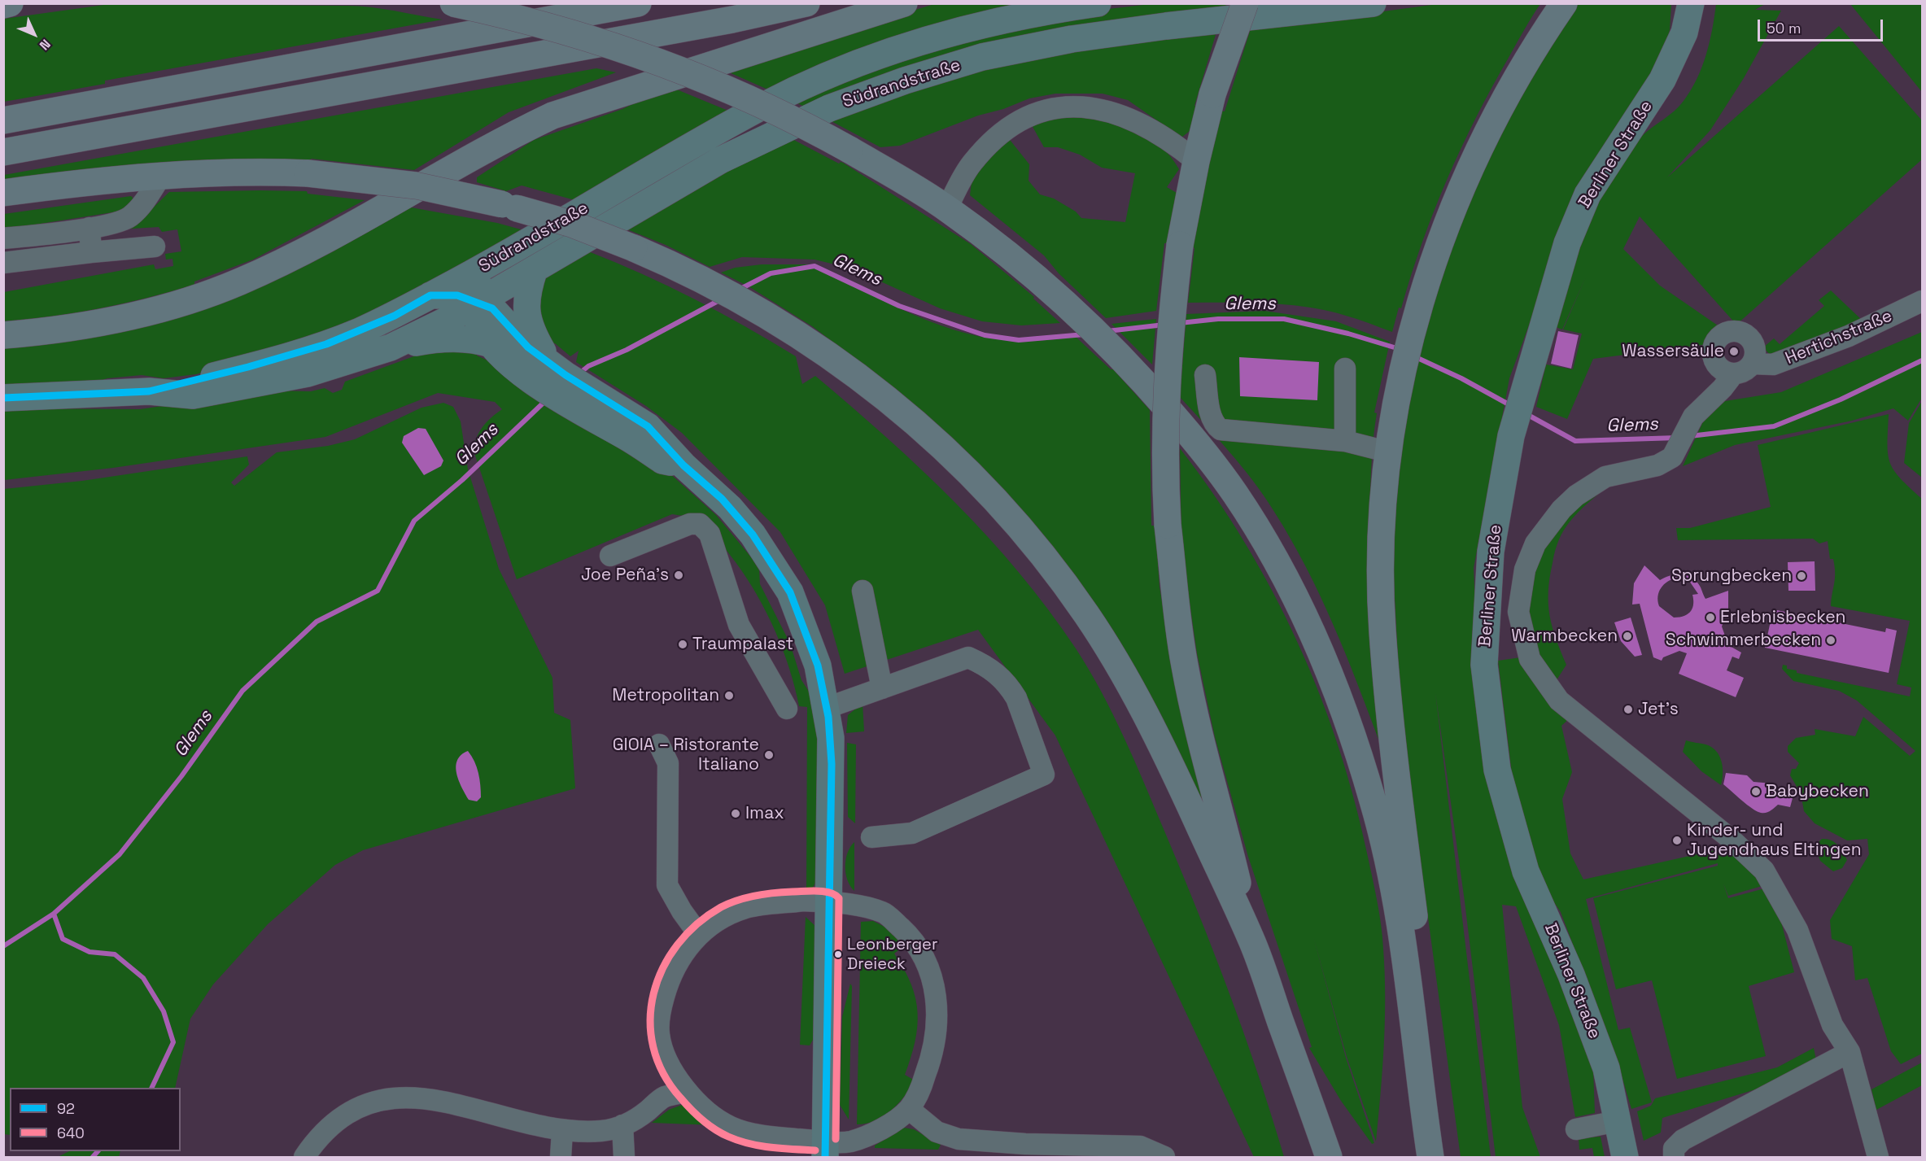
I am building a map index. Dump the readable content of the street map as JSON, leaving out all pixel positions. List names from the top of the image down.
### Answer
{
  "streets": {
    "main road": ["Südrandstraße", "Berliner Straße"],
    "street": ["Hertichstraße"]
  },
  "water": ["Glems"],
  "places": [
    "Wassersäule",
    "Joe Peña’s",
    "Sprungbecken",
    "Erlebnisbecken",
    "Warmbecken",
    "Schwimmerbecken",
    "Traumpalast",
    "Metropolitan",
    "Jet's",
    "GIOIA – Ristorante Italiano",
    "Babybecken",
    "Imax",
    "Kinder- und Jugendhaus Eltingen",
    "Leonberger Dreieck"
  ],
  "lines": ["transit line 92", "transit line 640"],
  "legend": ["92", "640"],
  "scale_bar": "50 m",
  "north": "bottom right"
}
